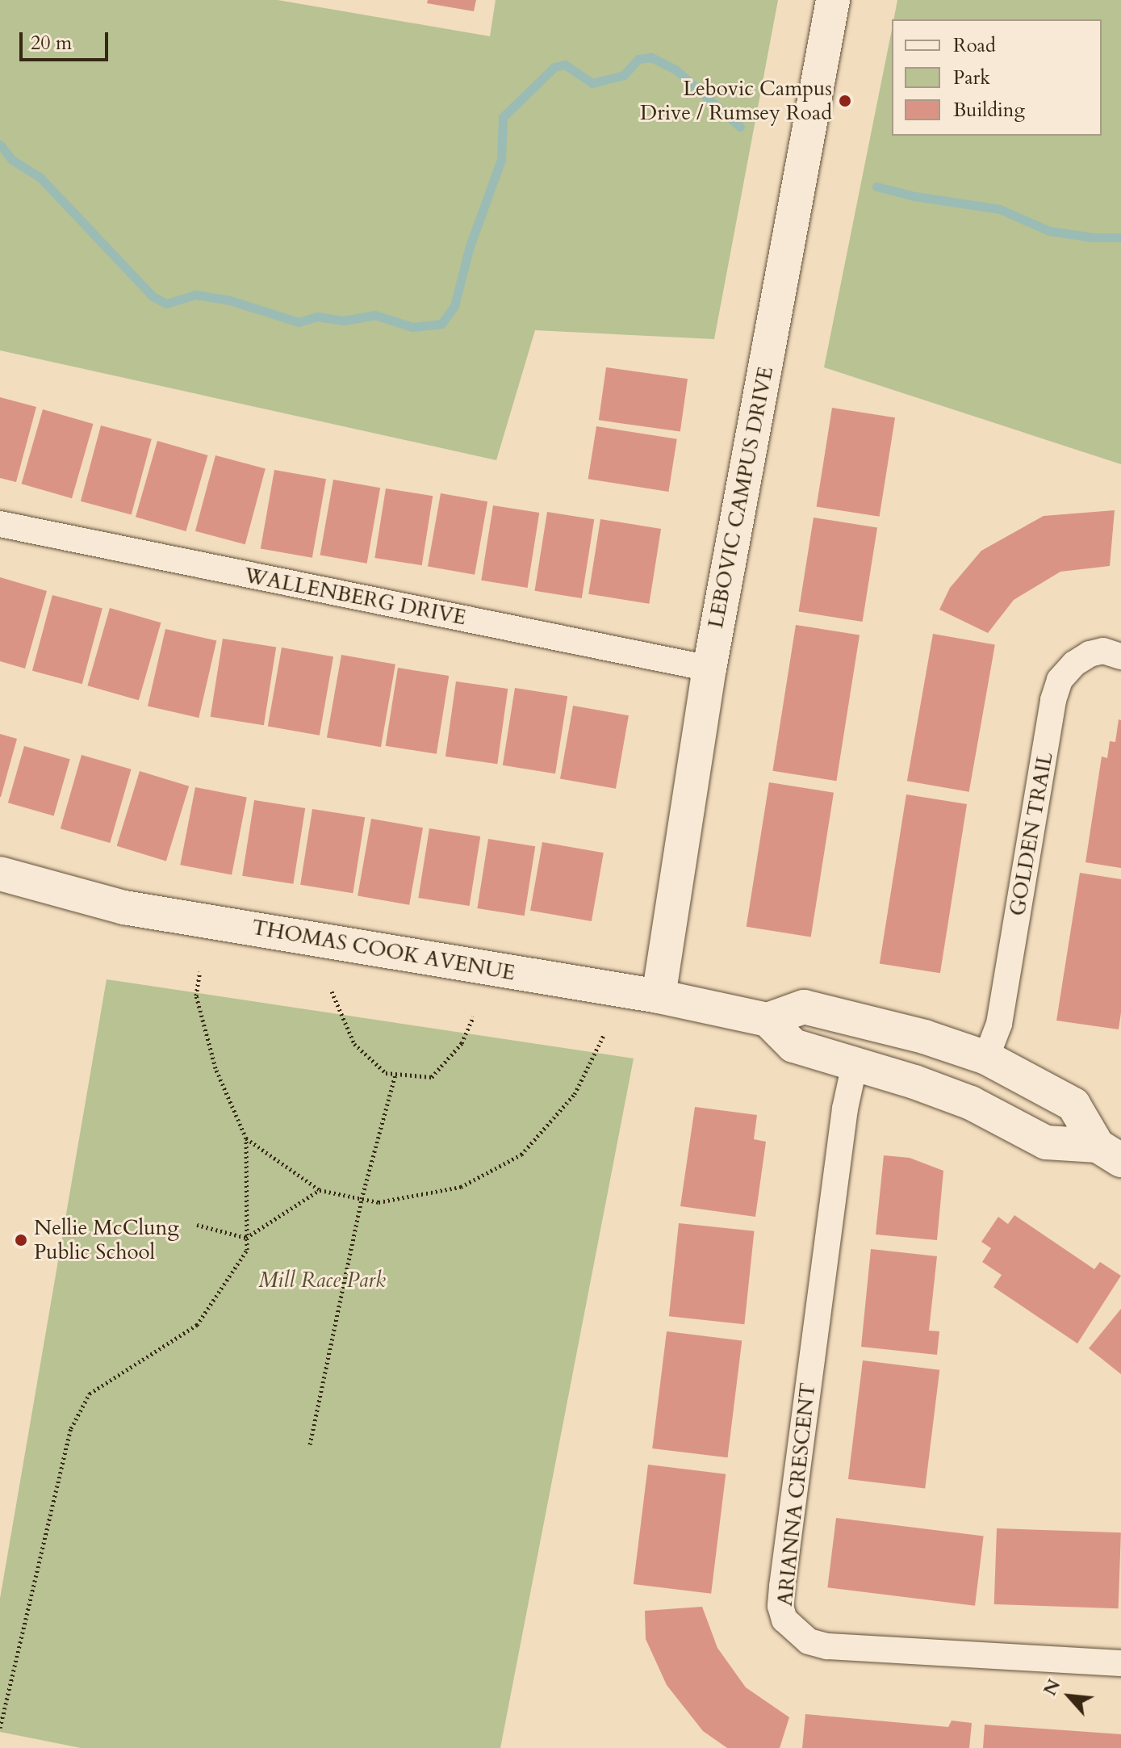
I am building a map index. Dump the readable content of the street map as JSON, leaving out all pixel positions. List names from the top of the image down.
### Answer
{
  "streets": {
    "street": [
      "LEBOVIC CAMPUS DRIVE",
      "WALLENBERG DRIVE",
      "GOLDEN TRAIL",
      "THOMAS COOK AVENUE",
      "ARIANNA CRESCENT"
    ]
  },
  "crossings": [
    ["LEBOVIC CAMPUS DRIVE", "WALLENBERG DRIVE"],
    ["LEBOVIC CAMPUS DRIVE", "THOMAS COOK AVENUE"]
  ],
  "parks": ["Mill Race Park"],
  "places": ["Lebovic Campus Drive / Rumsey Road", "Nellie McClung Public School"],
  "legend": ["Road", "Park", "Building"],
  "scale_bar": "20 m",
  "north": "top left"
}
